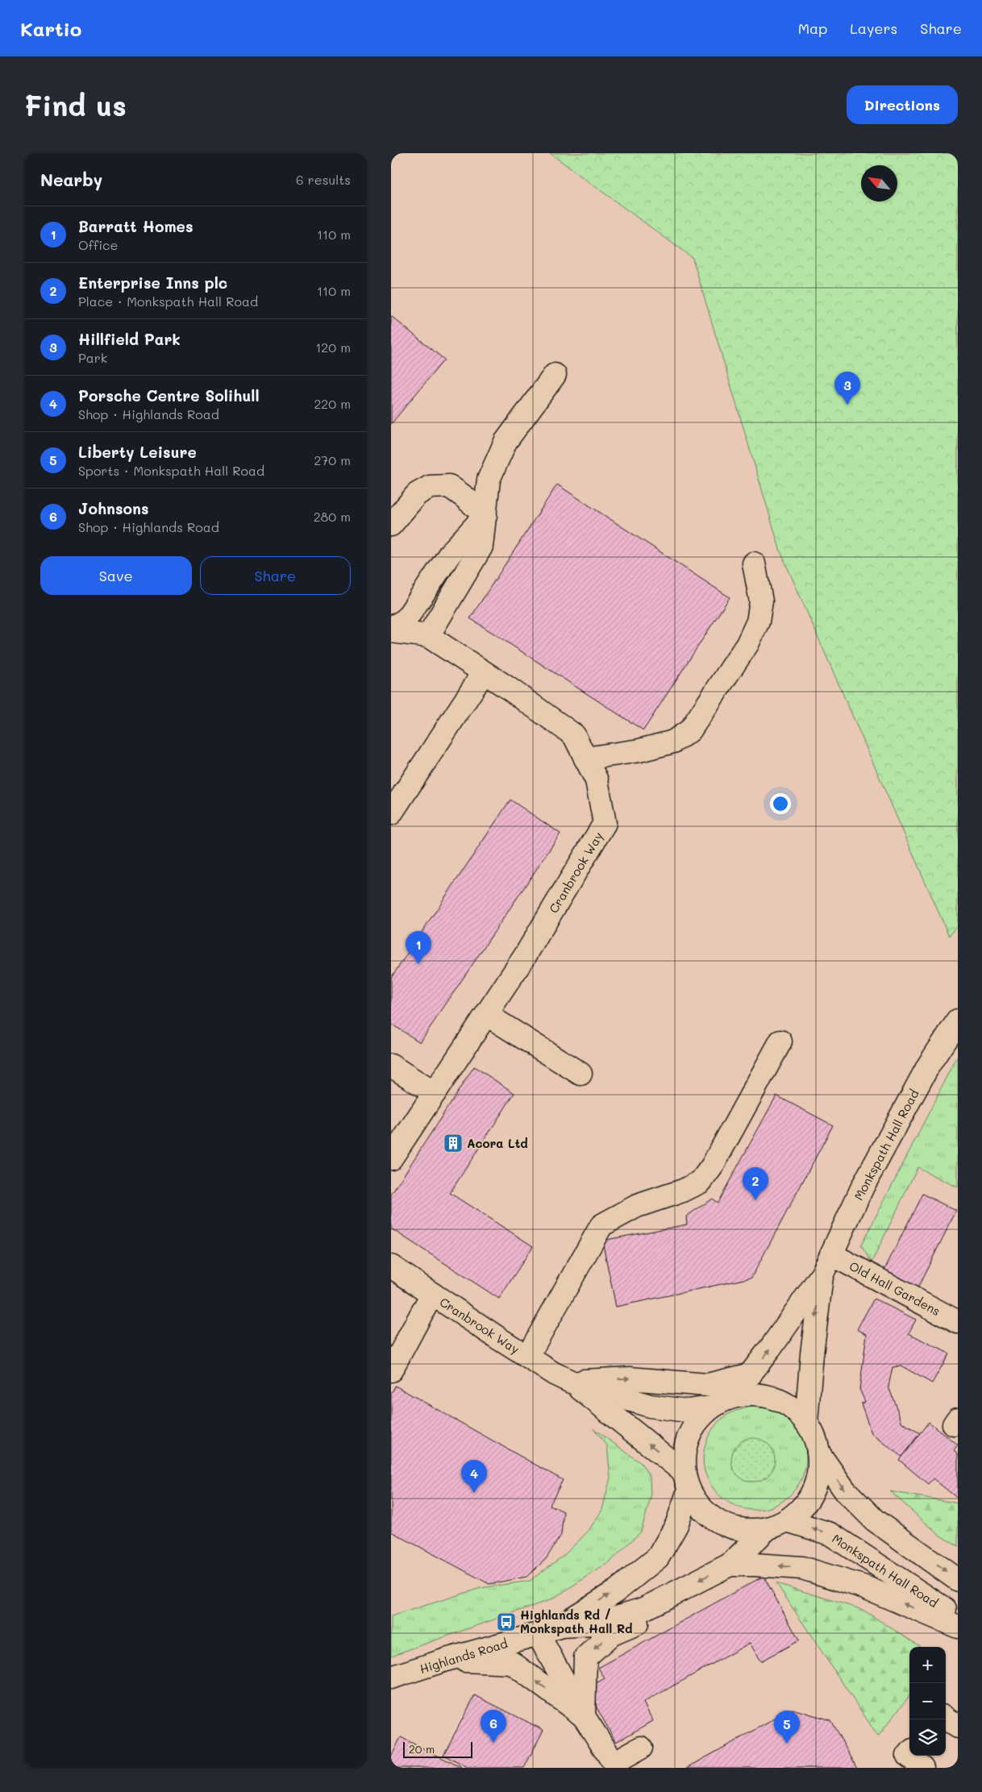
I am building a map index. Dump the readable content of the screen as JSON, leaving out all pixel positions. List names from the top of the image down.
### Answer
{
  "streets": {
    "street": [
      "Cranbrook Way",
      "Monkspath Hall Road",
      "Old Hall Gardens",
      "Highlands Road"
    ]
  },
  "crossings": [
    ["Monkspath Hall Road", "Old Hall Gardens"],
    ["Monkspath Hall Road", "Highlands Road"]
  ],
  "places": {
    "building": ["Acora Ltd"],
    "bus stop": ["Highlands Rd / Monkspath Hall Rd"]
  },
  "scale_bar": "20 m",
  "north": "top left",
  "page": {
    "header": "Kartio",
    "nav": ["Map", "Layers", "Share"],
    "buttons": [
      "Directions",
      ["Save", "Share"]
    ],
    "title": "Find us",
    "heading": ["Nearby", "6 results"],
    "list": [
      {
        "mark": "1",
        "name": "Barratt Homes",
        "note": "Office",
        "value": "110 m"
      },
      {
        "mark": "2",
        "name": "Enterprise Inns plc",
        "note": "Place · Monkspath Hall Road",
        "value": "110 m"
      },
      {
        "mark": "3",
        "name": "Hillfield Park",
        "note": "Park",
        "value": "120 m"
      },
      {
        "mark": "4",
        "name": "Porsche Centre Solihull",
        "note": "Shop · Highlands Road",
        "value": "220 m"
      },
      {
        "mark": "5",
        "name": "Liberty Leisure",
        "note": "Sports · Monkspath Hall Road",
        "value": "270 m"
      },
      {
        "mark": "6",
        "name": "Johnsons",
        "note": "Shop · Highlands Road",
        "value": "280 m"
      }
    ],
    "pins": [
      "3",
      "1",
      "2",
      "4",
      "6",
      "5"
    ],
    "map_buttons": ["+", "−"],
    "scale": "20 m"
  }
}
